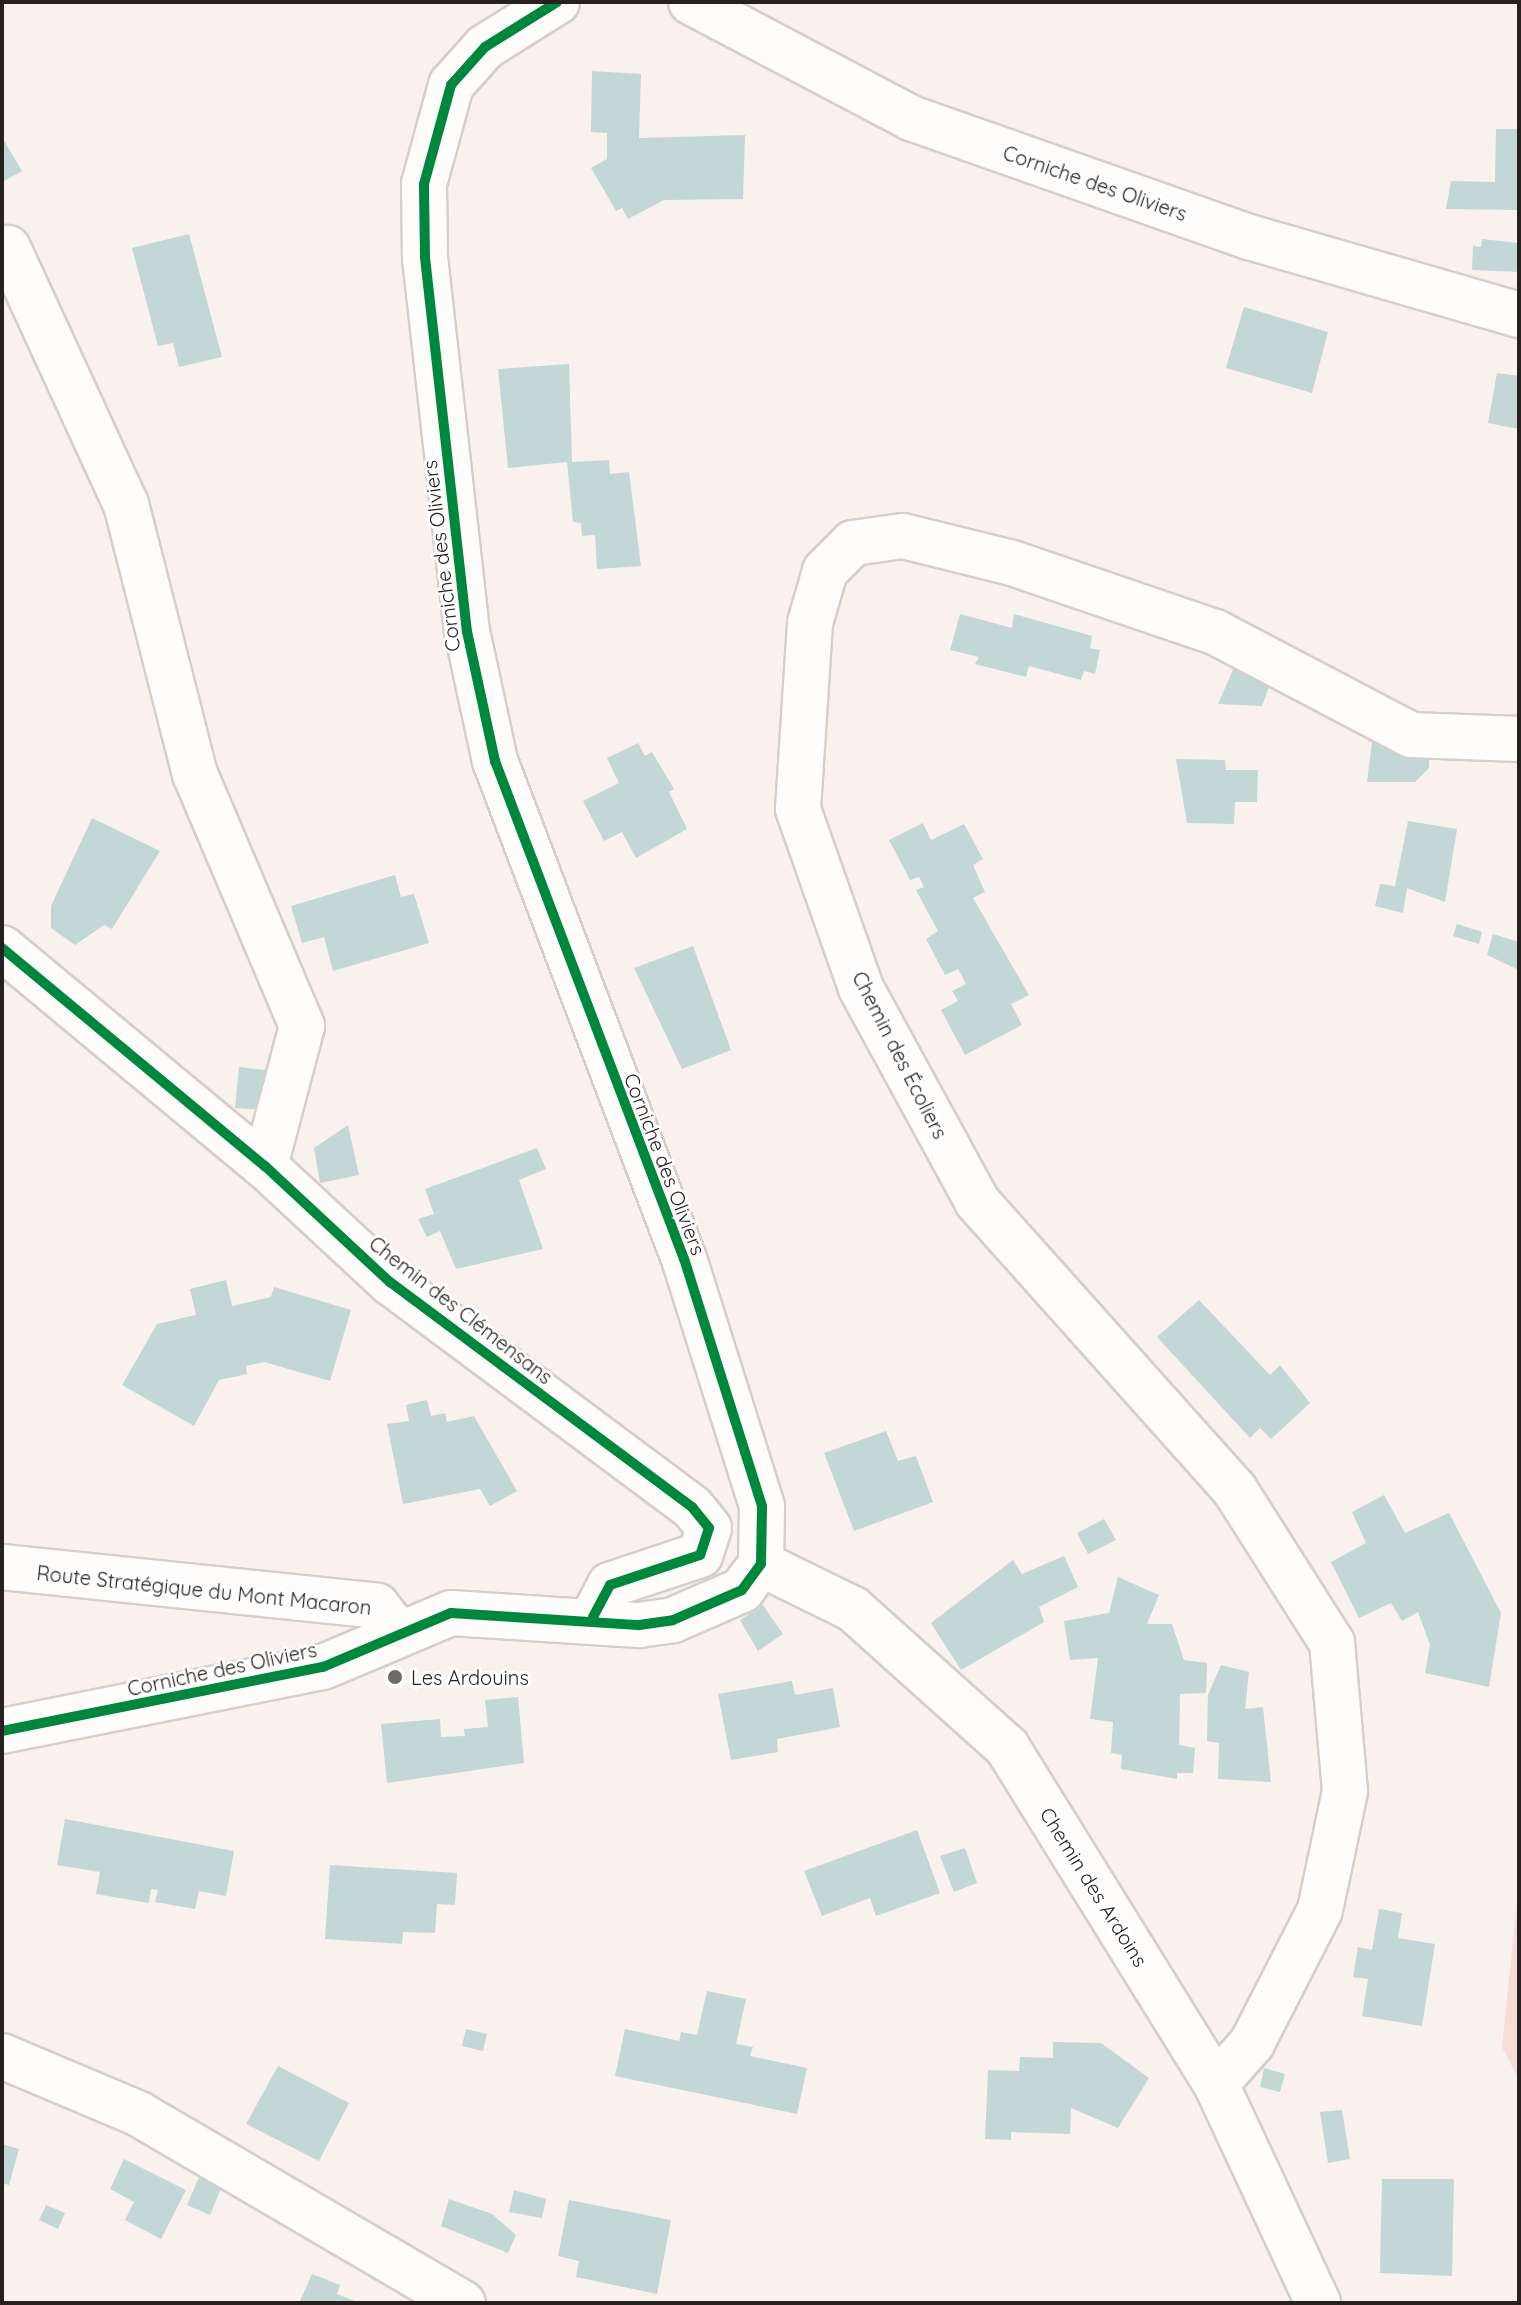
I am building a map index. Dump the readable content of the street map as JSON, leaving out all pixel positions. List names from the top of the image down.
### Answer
{
  "streets": {
    "street": [
      "Corniche des Oliviers",
      "Chemin des Écoliers",
      "Chemin des Clémensans",
      "Route Stratégique du Mont Macaron",
      "Chemin des Ardoins"
    ]
  },
  "crossings": [
    ["Corniche des Oliviers", "Chemin des Clémensans"],
    ["Corniche des Oliviers", "Route Stratégique du Mont Macaron"],
    ["Corniche des Oliviers", "Chemin des Ardoins"],
    ["Chemin des Écoliers", "Chemin des Ardoins"]
  ],
  "places": ["Les Ardouins"]
}
